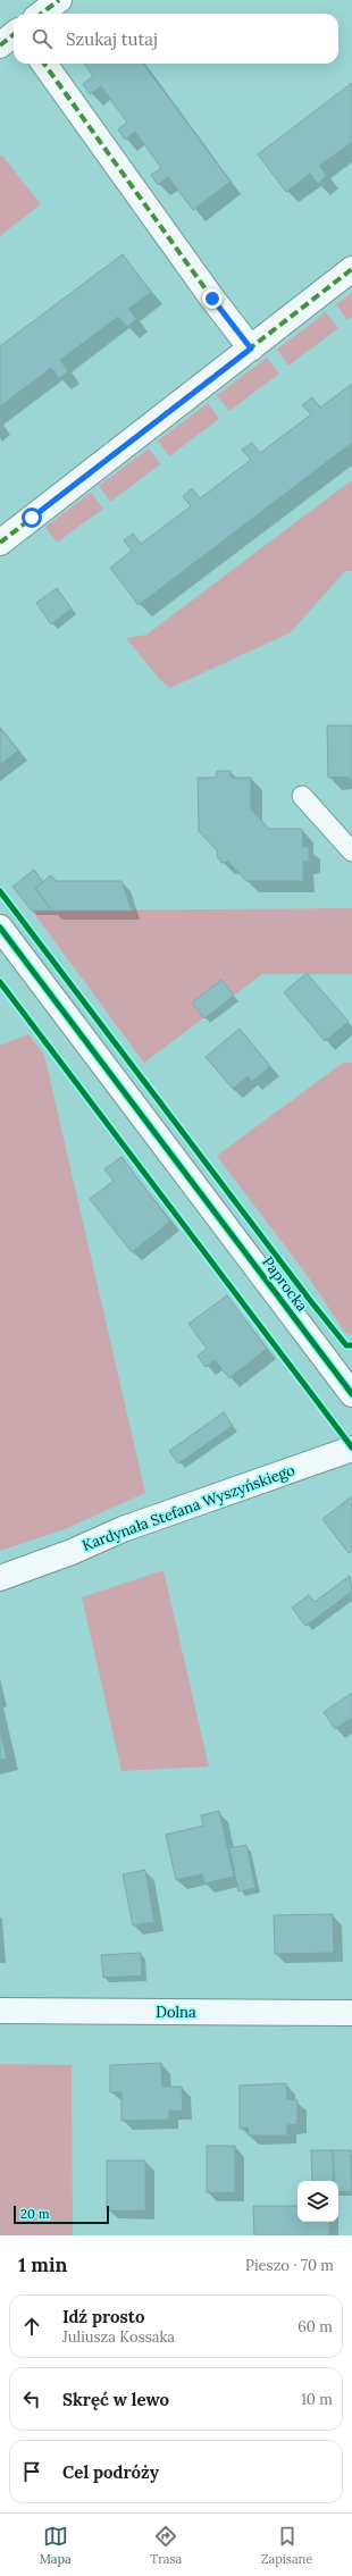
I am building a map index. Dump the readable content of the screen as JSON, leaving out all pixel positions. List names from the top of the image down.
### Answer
{
  "streets": {
    "street": ["Paprocka", "Kardynała Stefana Wyszyńskiego", "Dolna"]
  },
  "scale_bar": "20 m",
  "page": {
    "search": "Szukaj tutaj",
    "scale": "20 m",
    "heading": ["1 min", "Pieszo · 70 m"],
    "list": [
      ["Idź prosto", "Juliusza Kossaka", "60 m"],
      ["Skręć w lewo", "10 m"],
      "Cel podróży"
    ],
    "nav": ["Mapa", "Trasa", "Zapisane"]
  }
}
